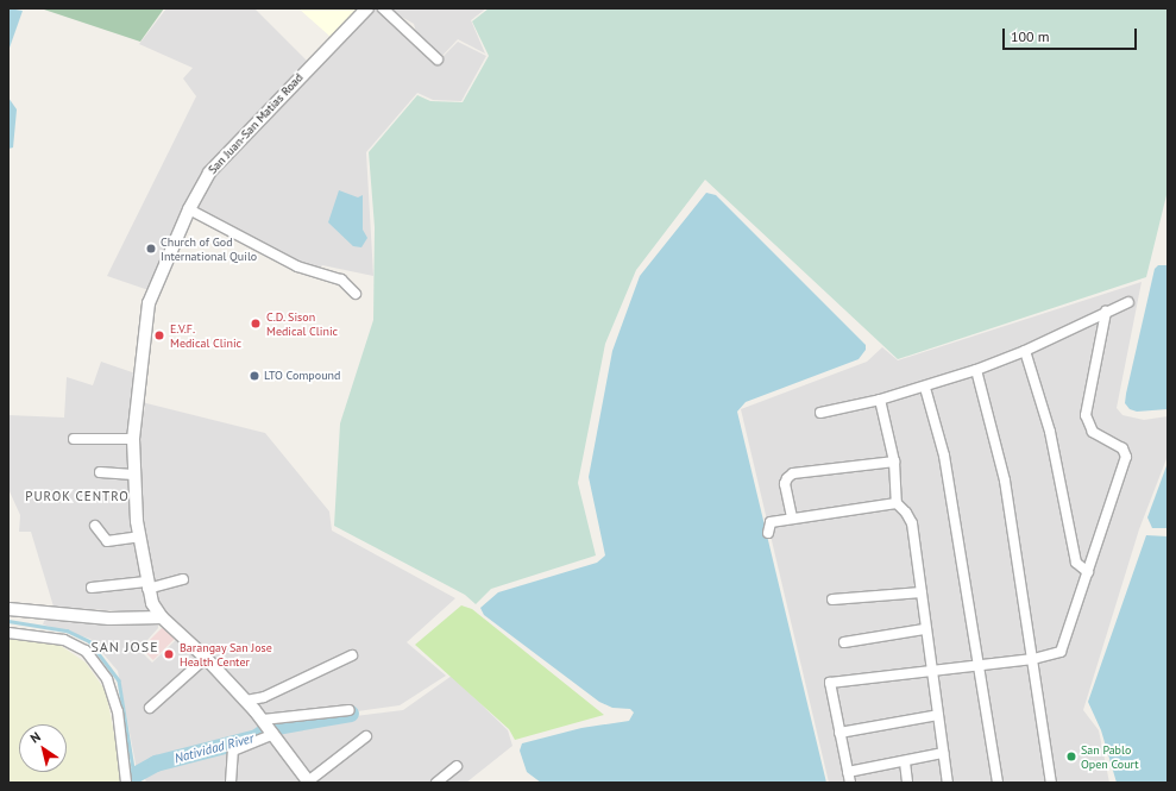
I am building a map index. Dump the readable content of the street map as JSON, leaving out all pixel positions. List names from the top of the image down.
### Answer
{
  "streets": {
    "street": ["San Juan-San Matias Road"]
  },
  "districts": ["PUROK CENTRO", "SAN JOSE"],
  "water": ["Natividad River"],
  "places": [
    "Church of God International Quilo",
    "C.D. Sison Medical Clinic",
    "E.V.F. Medical Clinic",
    "LTO Compound",
    "Barangay San Jose Health Center",
    "San Pablo Open Court"
  ],
  "scale_bar": "100 m",
  "north": "top left"
}
